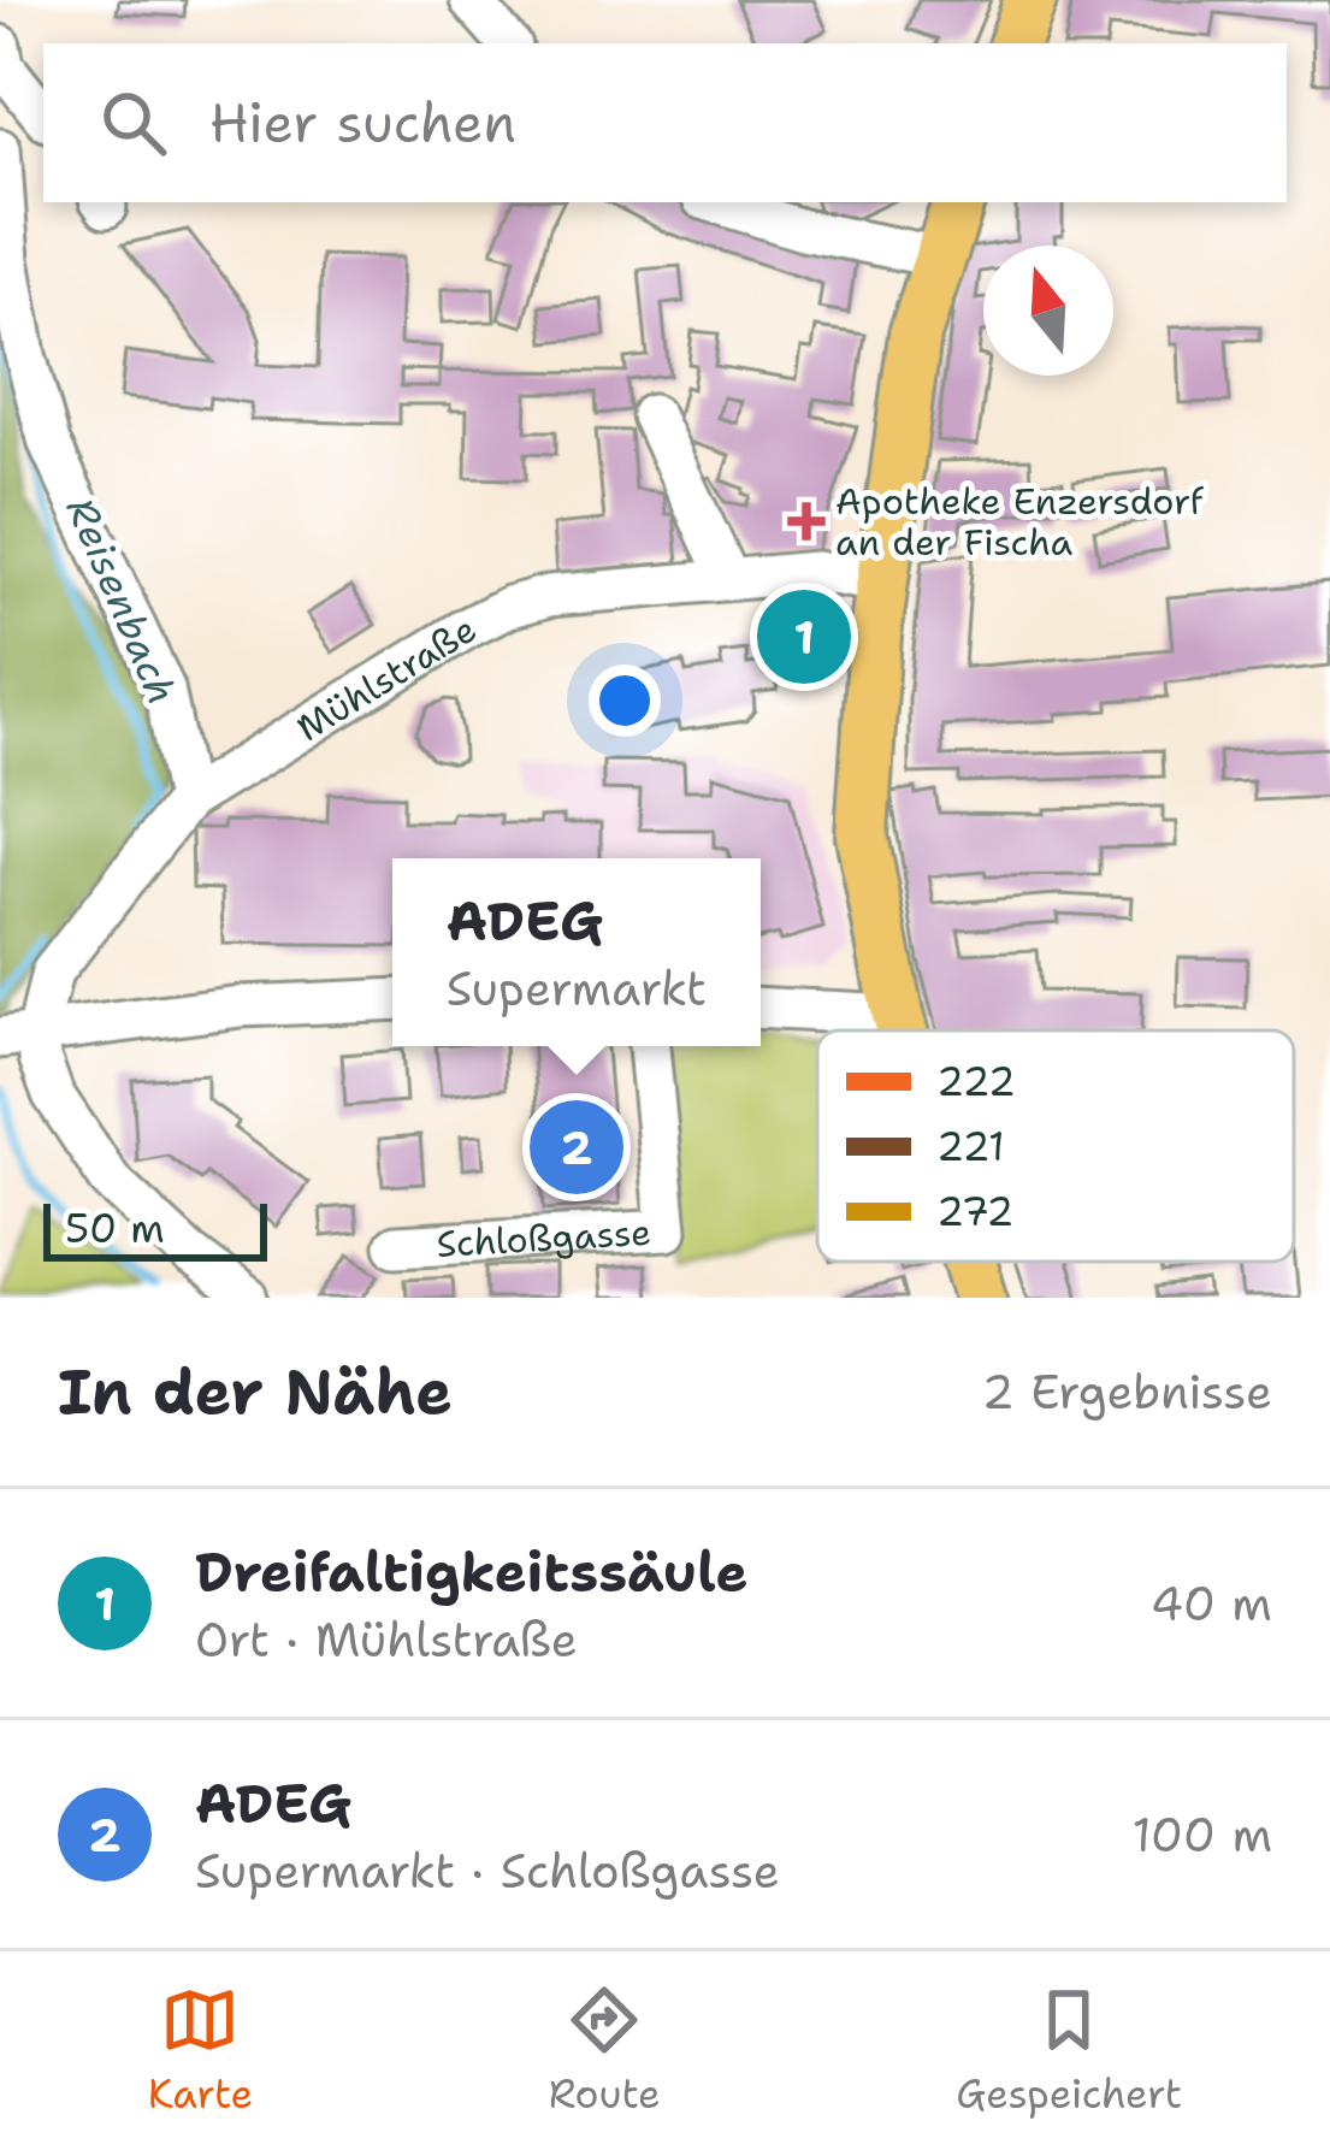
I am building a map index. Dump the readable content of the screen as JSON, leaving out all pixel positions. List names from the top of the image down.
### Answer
{
  "streets": {
    "street": ["Mühlstraße", "Schloßgasse"]
  },
  "water": ["Reisenbach"],
  "places": {
    "health": ["Apotheke Enzersdorf an der Fischa"]
  },
  "legend": ["222", "221", "272"],
  "scale_bar": "50 m",
  "north": "top",
  "page": {
    "search": "Hier suchen",
    "pins": ["1", "2"],
    "popup": ["ADEG", "Supermarkt"],
    "scale": "50 m",
    "heading": ["In der Nähe", "2 Ergebnisse"],
    "list": [
      {
        "mark": "1",
        "name": "Dreifaltigkeitssäule",
        "note": "Ort · Mühlstraße",
        "value": "40 m"
      },
      {
        "mark": "2",
        "name": "ADEG",
        "note": "Supermarkt · Schloßgasse",
        "value": "100 m"
      }
    ],
    "nav": ["Karte", "Route", "Gespeichert"]
  }
}
